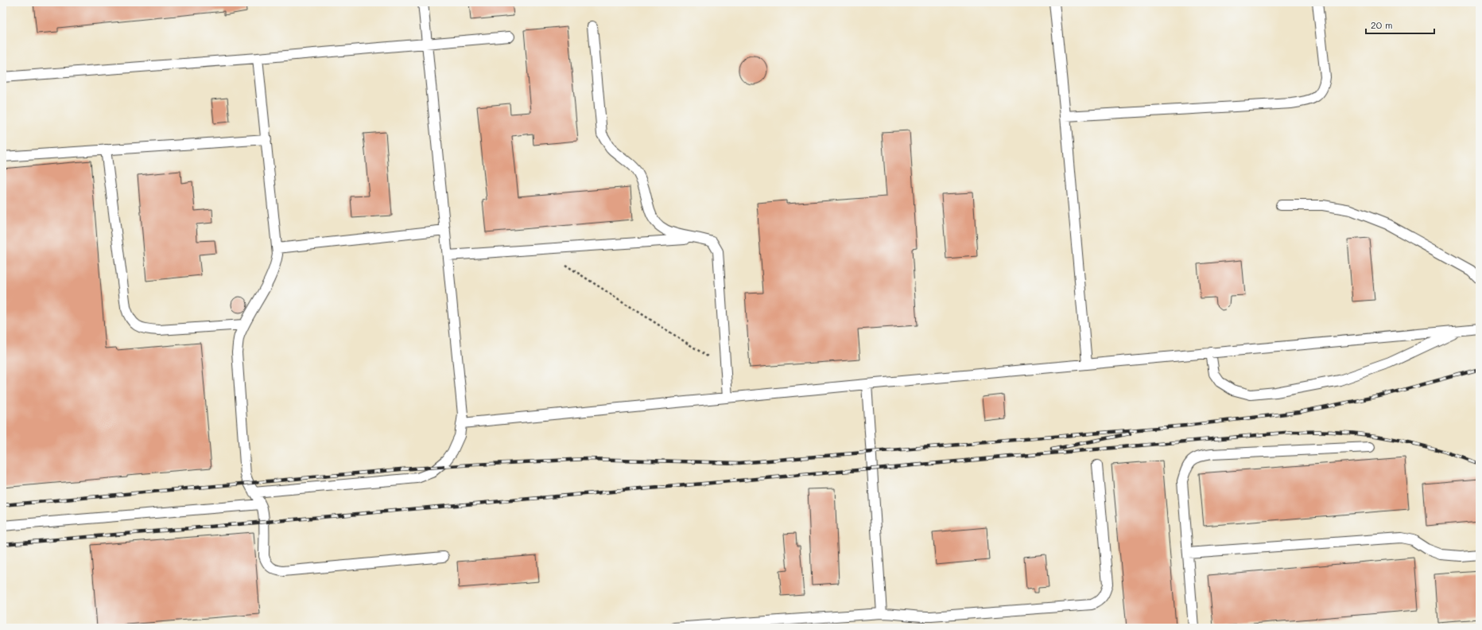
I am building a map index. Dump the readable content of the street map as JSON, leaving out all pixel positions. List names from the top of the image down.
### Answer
{
  "scale_bar": "20 m"
}
